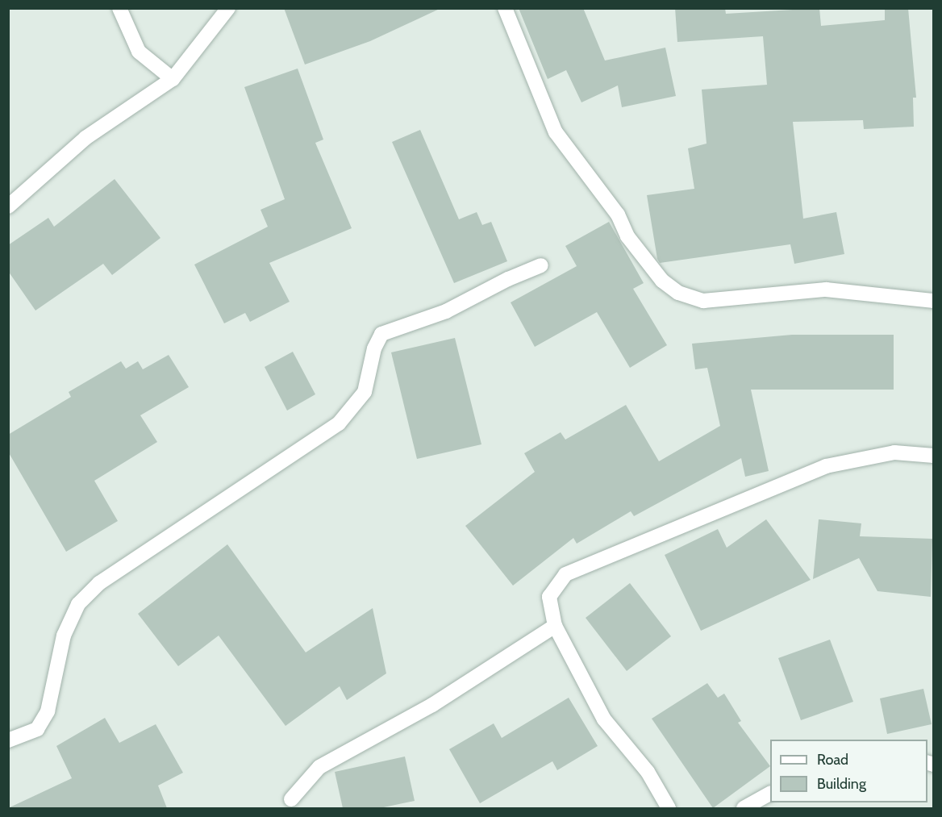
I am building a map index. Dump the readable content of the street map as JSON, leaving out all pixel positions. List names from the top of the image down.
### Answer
{
  "legend": ["Road", "Building"]
}
